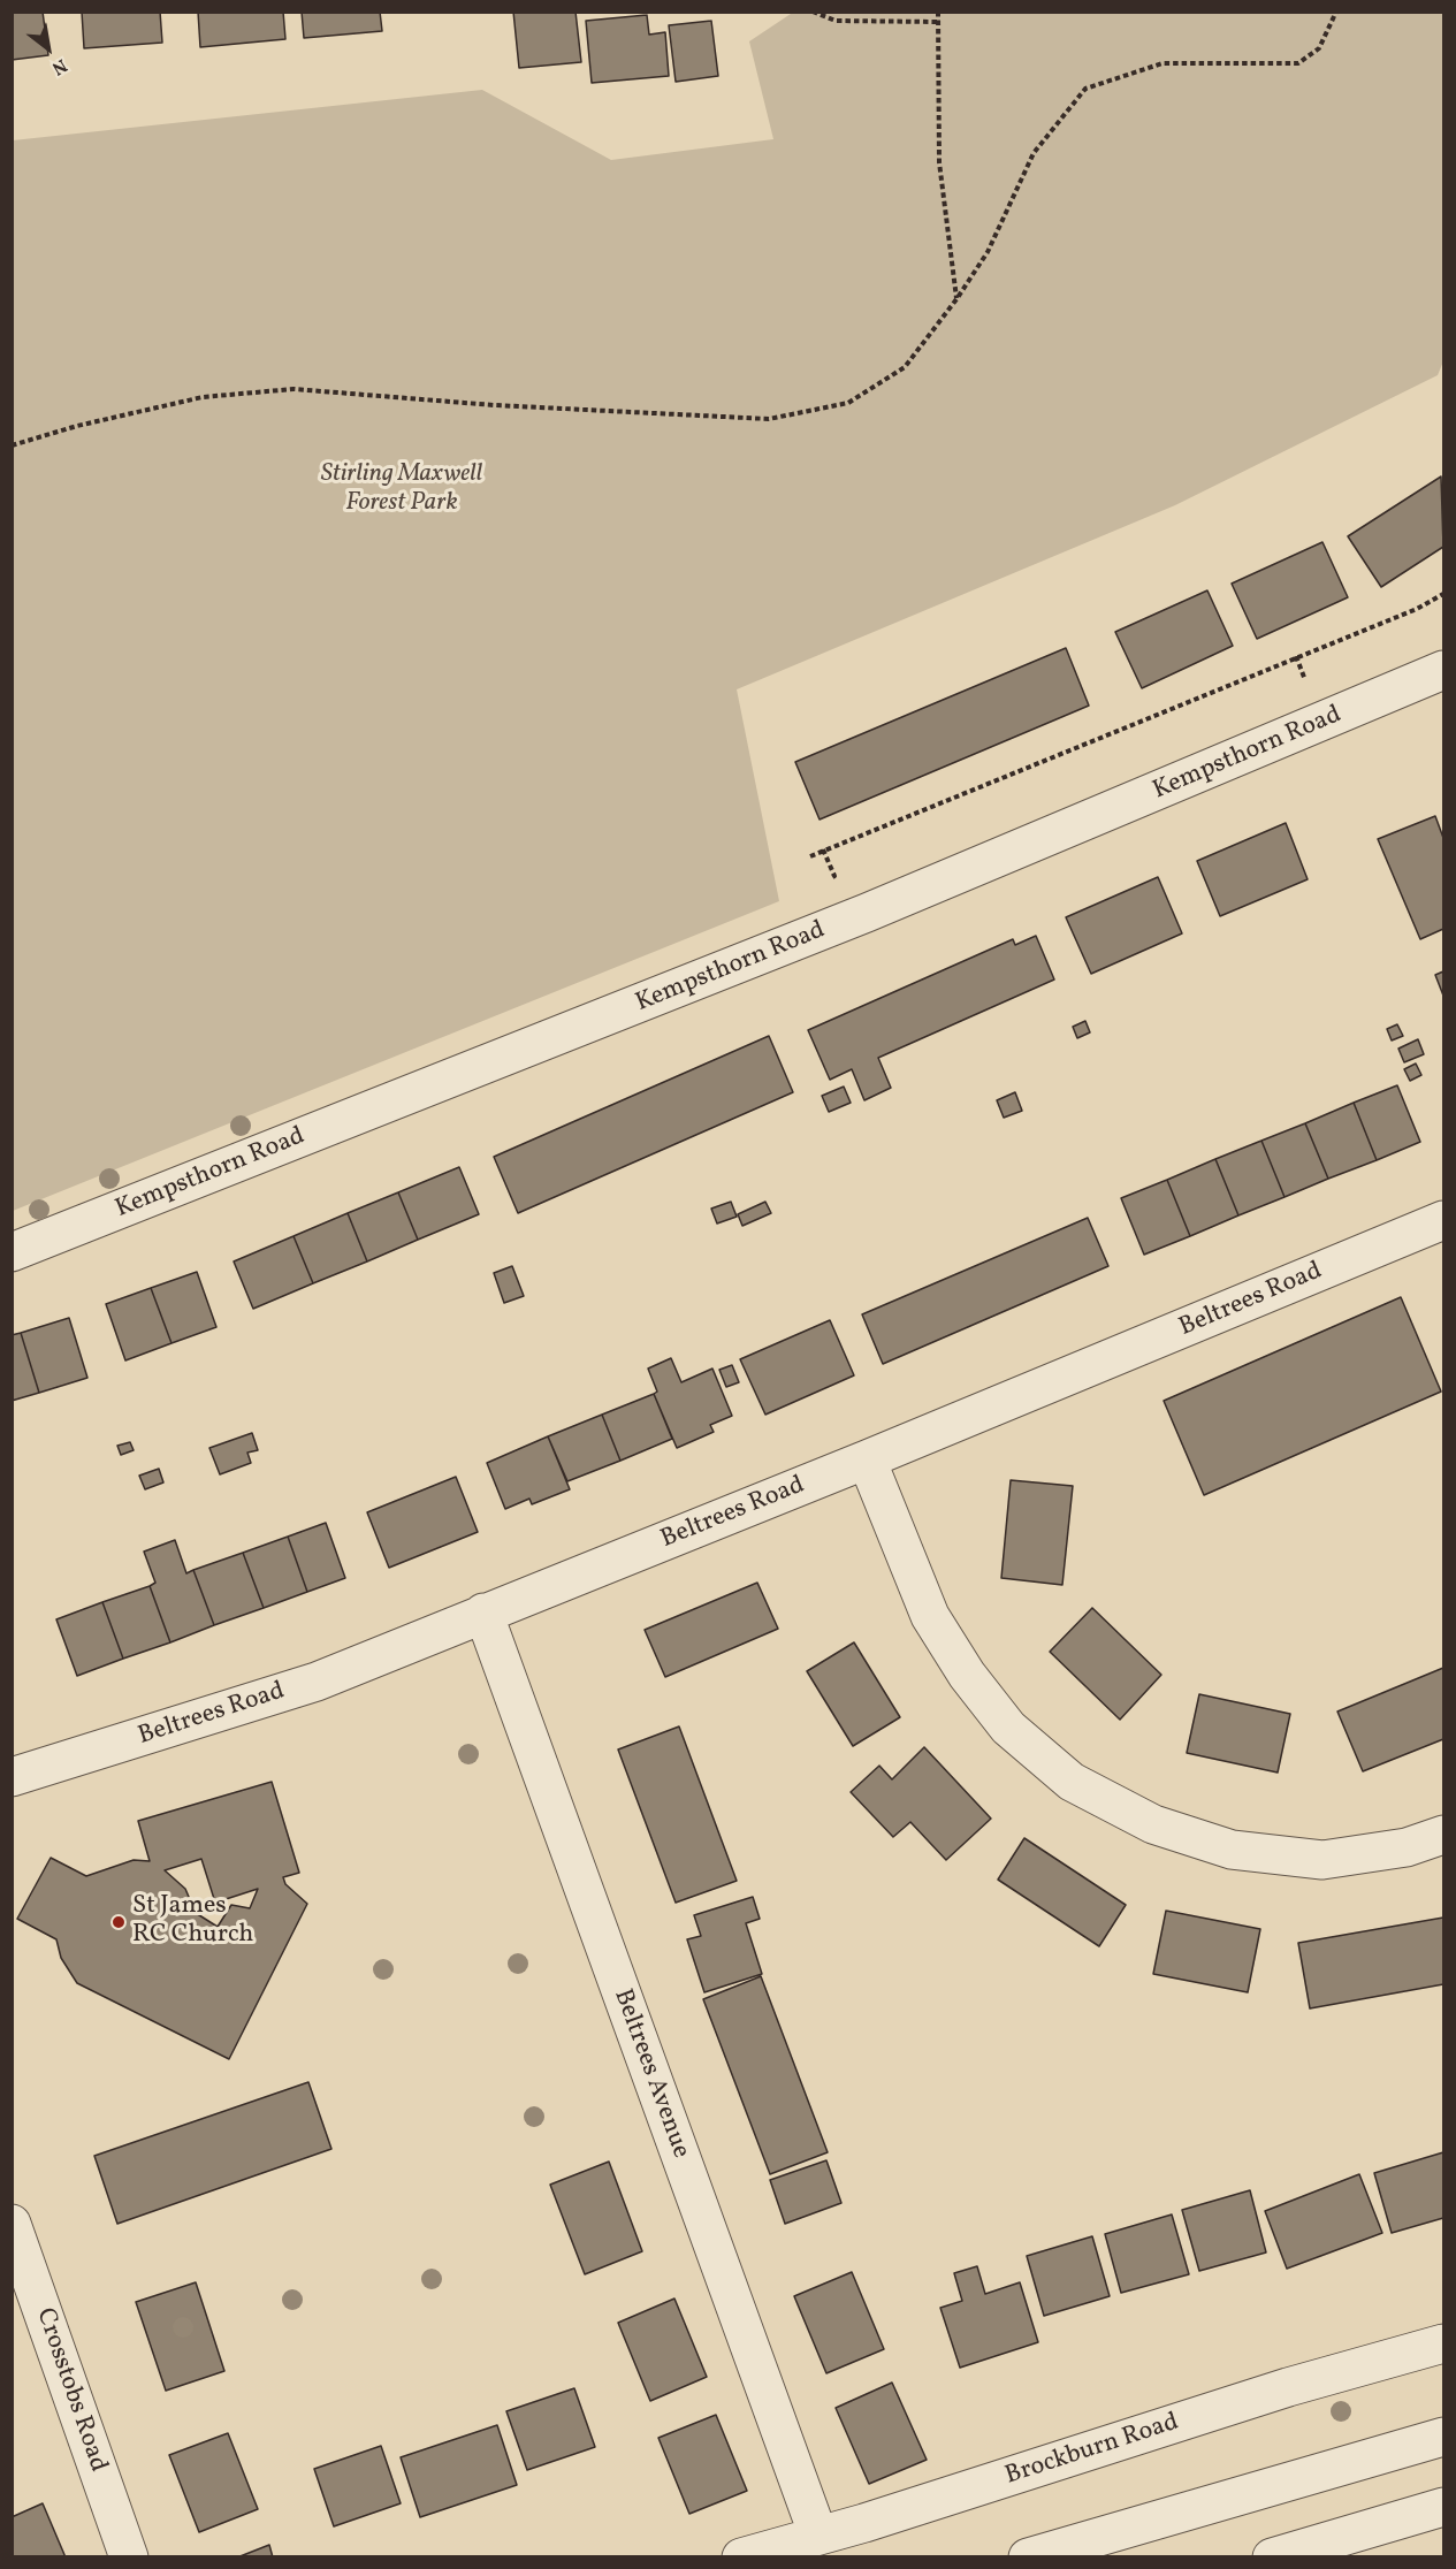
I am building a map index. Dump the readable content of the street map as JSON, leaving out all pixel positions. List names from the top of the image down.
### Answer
{
  "streets": {
    "street": [
      "Kempsthorn Road",
      "Beltrees Road",
      "Beltrees Avenue",
      "Crosstobs Road",
      "Brockburn Road"
    ]
  },
  "crossings": [
    ["Beltrees Road", "Beltrees Avenue"],
    ["Beltrees Avenue", "Brockburn Road"]
  ],
  "parks": ["Stirling Maxwell Forest Park"],
  "places": ["St James RC Church"],
  "north": "bottom right"
}
